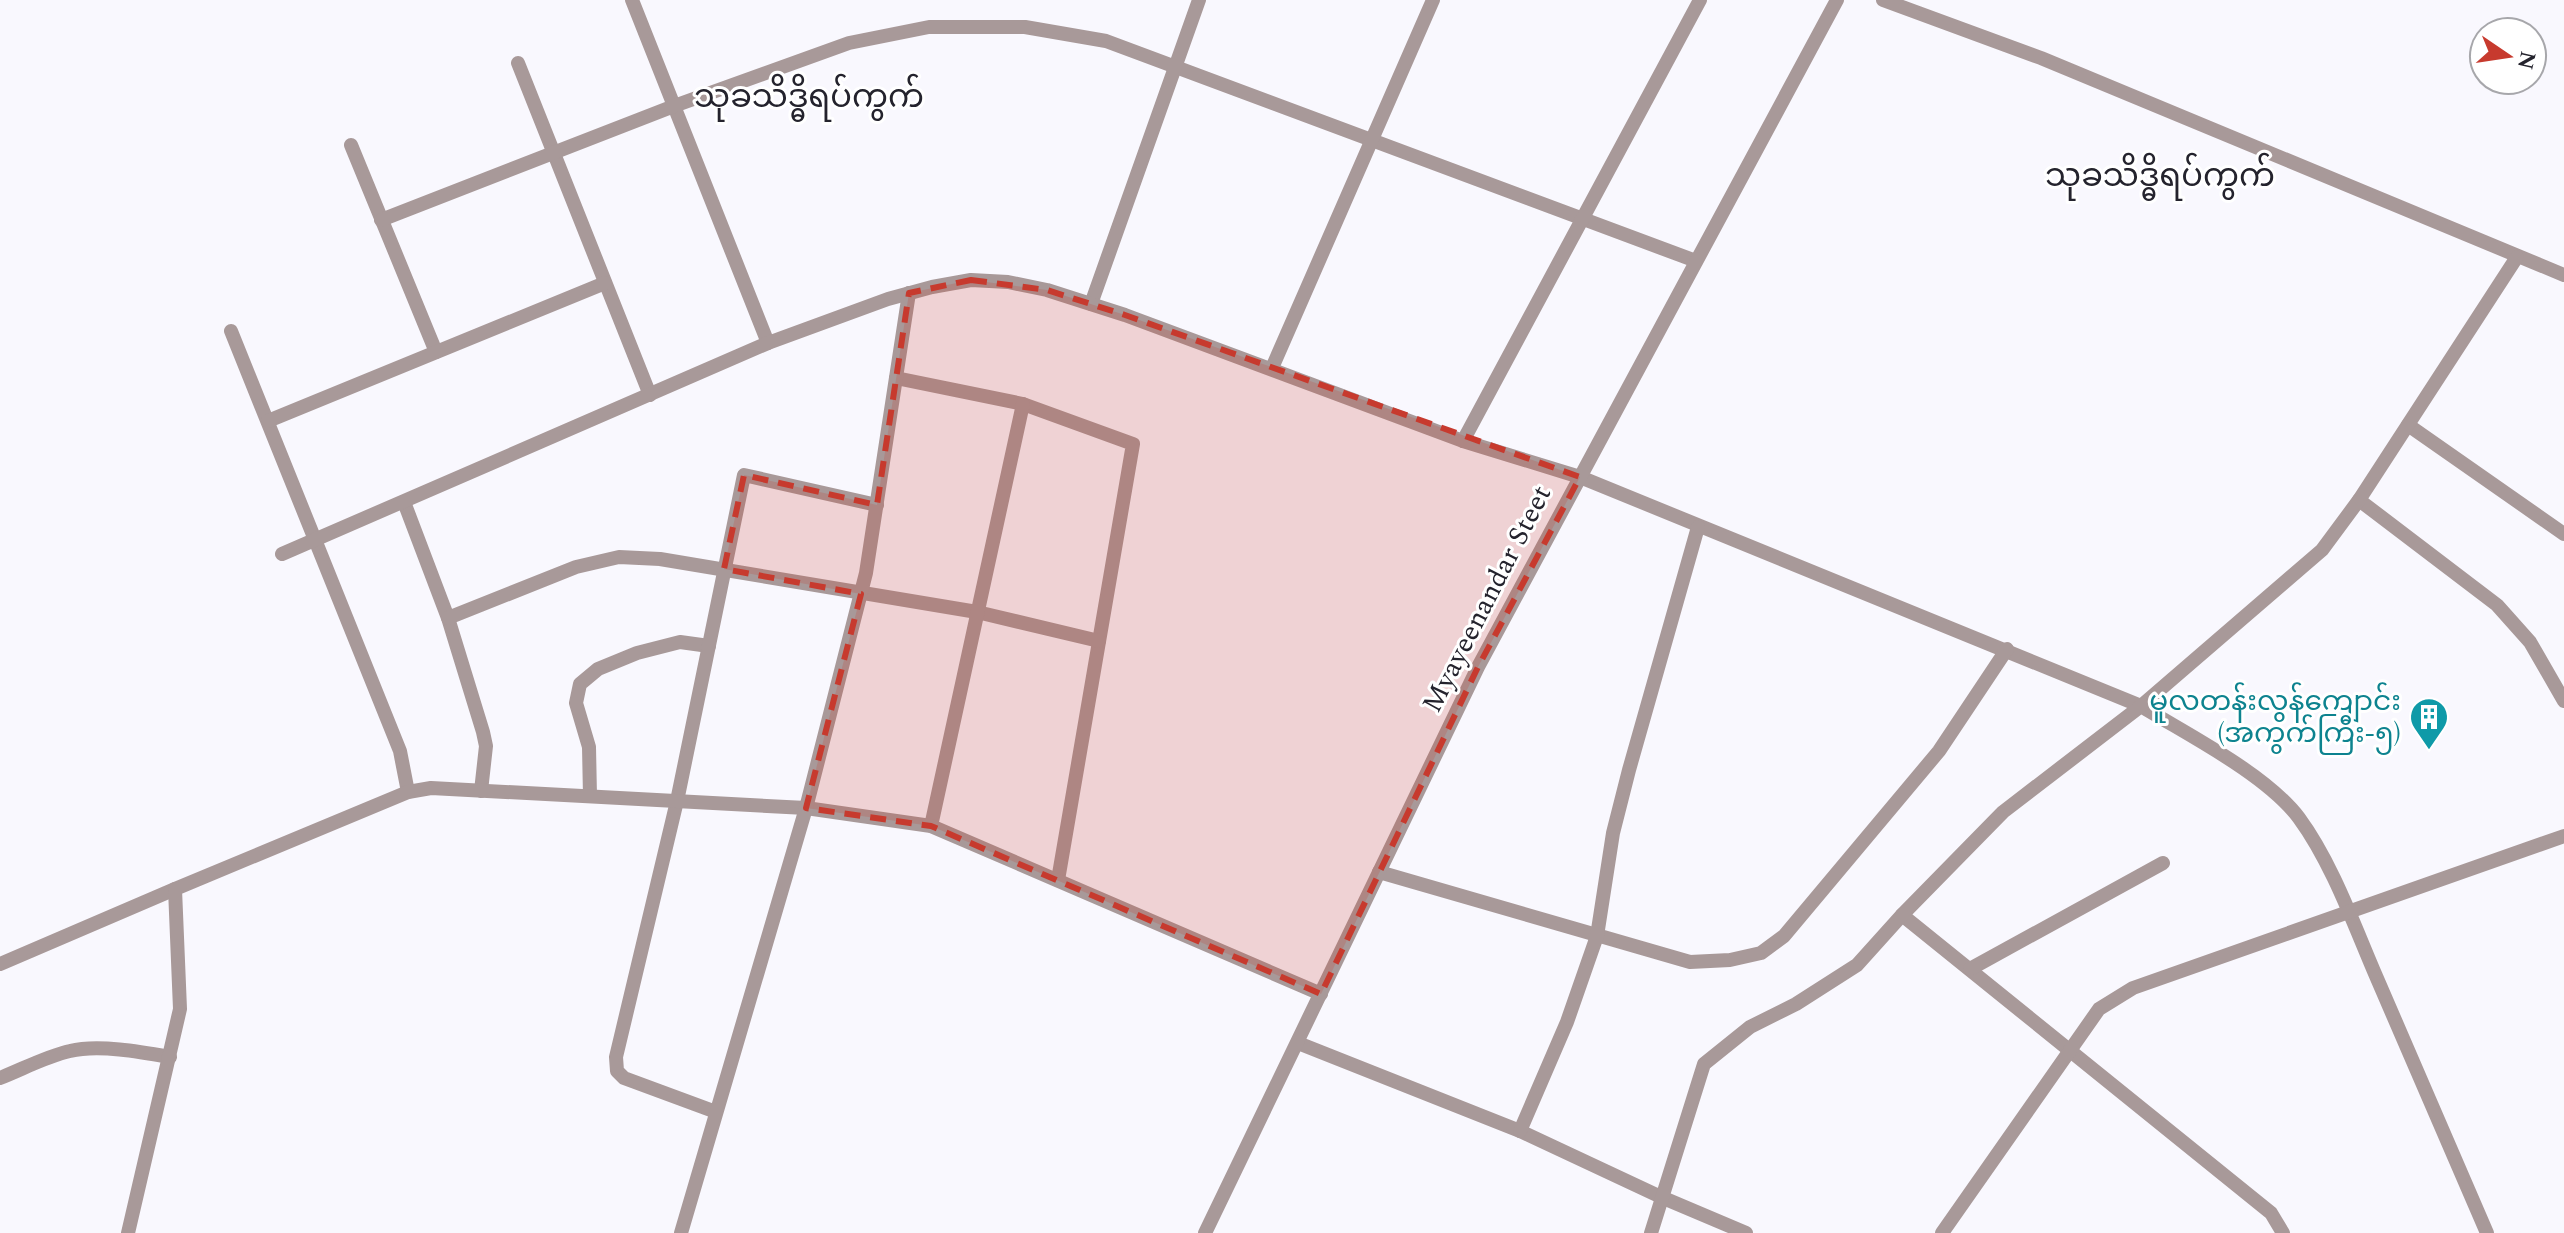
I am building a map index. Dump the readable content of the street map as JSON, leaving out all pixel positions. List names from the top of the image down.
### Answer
{
  "streets": {
    "street": ["Myayeenandar Steet"]
  },
  "districts": ["သုခသိဒ္ဓိရပ်ကွက်", "သုခသိဒ္ဓိရပ်ကွက်"],
  "places": {
    "building": ["မူလတန်းလွန်ကျောင်း (အကွက်ကြီး-၅)"]
  },
  "north": "right"
}
